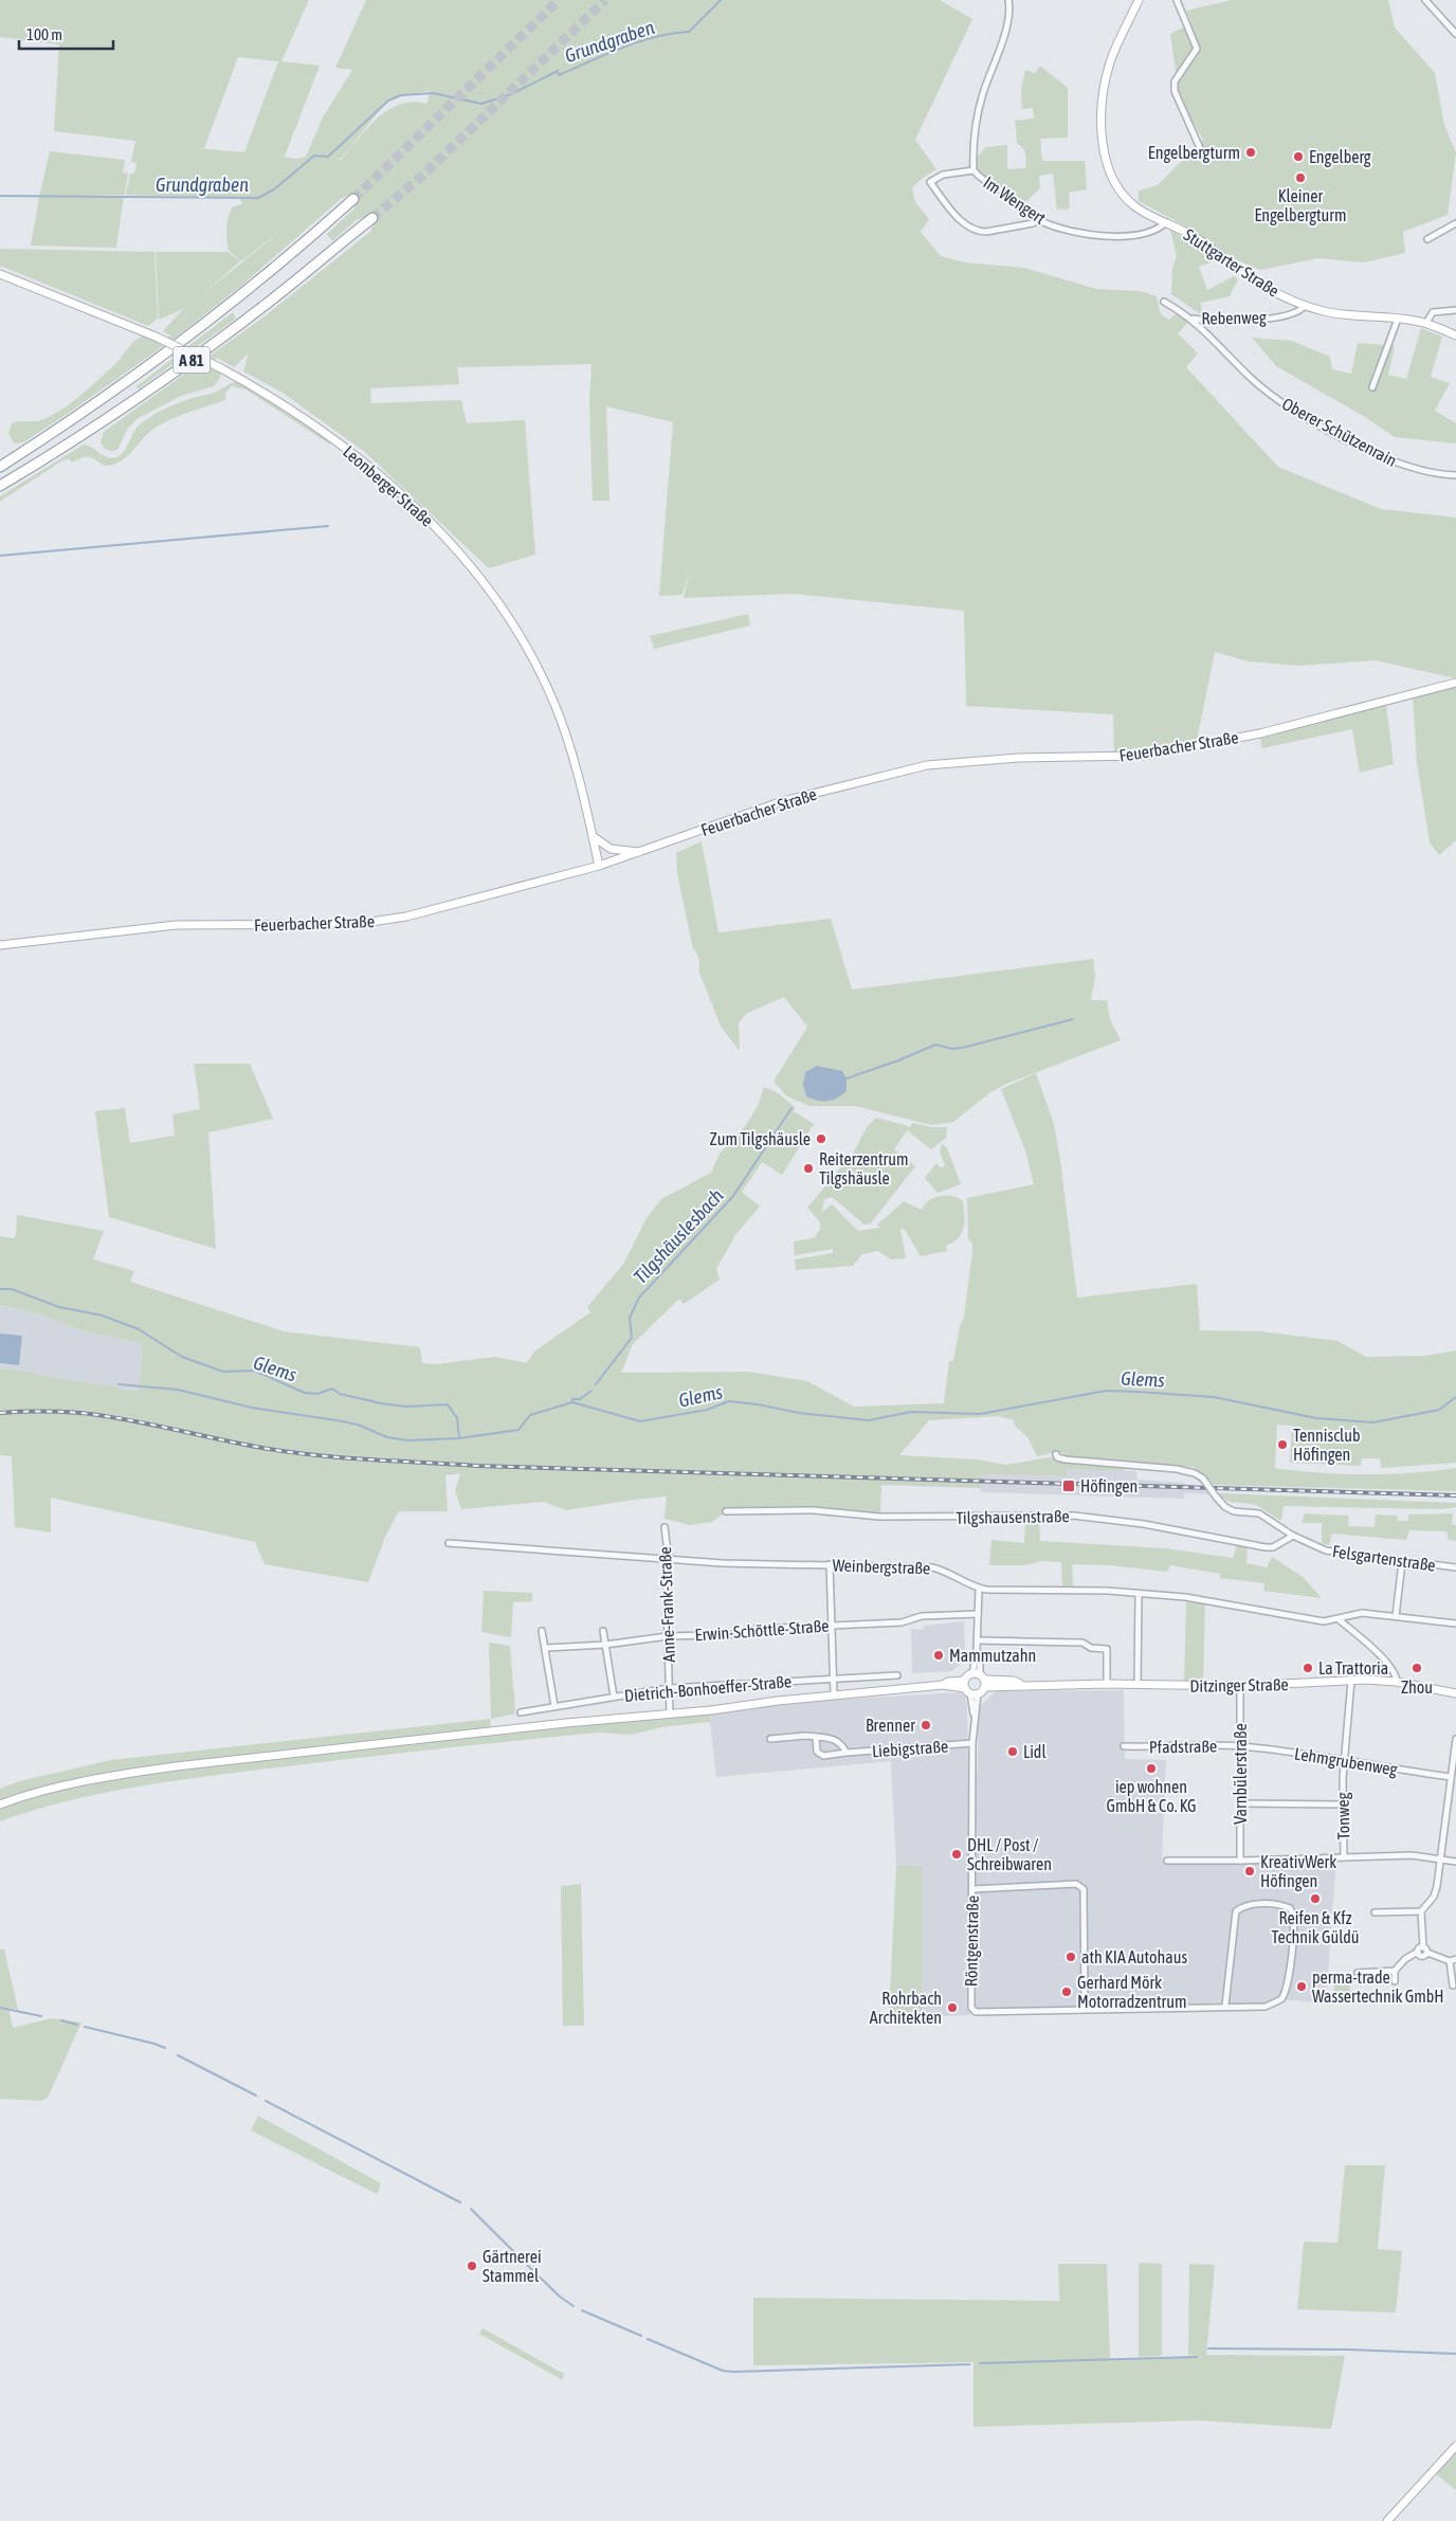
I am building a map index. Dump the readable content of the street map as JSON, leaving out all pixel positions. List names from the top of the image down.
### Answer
{
  "streets": {
    "highway": ["A 81"],
    "main road": [
      "Stuttgarter Straße",
      "Leonberger Straße",
      "Feuerbacher Straße",
      "Ditzinger Straße"
    ],
    "street": [
      "Im Wengert",
      "Rebenweg",
      "Oberer Schützenrain",
      "Tilgshausenstraße",
      "Felsgartenstraße",
      "Weinbergstraße",
      "Anne-Frank-Straße",
      "Erwin-Schöttle-Straße",
      "Dietrich-Bonhoeffer-Straße",
      "Pfadstraße",
      "Liebigstraße",
      "Lehmgrubenweg",
      "Varnbülerstraße",
      "Tonweg",
      "Röntgenstraße"
    ]
  },
  "crossings": [
    ["Im Wengert", "Stuttgarter Straße"],
    ["Stuttgarter Straße", "Rebenweg"],
    ["Rebenweg", "Oberer Schützenrain"],
    ["Leonberger Straße", "Feuerbacher Straße"],
    ["Tilgshausenstraße", "Felsgartenstraße"],
    ["Weinbergstraße", "Anne-Frank-Straße"],
    ["Anne-Frank-Straße", "Erwin-Schöttle-Straße"],
    ["Anne-Frank-Straße", "Dietrich-Bonhoeffer-Straße"],
    ["Ditzinger Straße", "Varnbülerstraße"],
    ["Ditzinger Straße", "Tonweg"],
    ["Pfadstraße", "Lehmgrubenweg"],
    ["Pfadstraße", "Varnbülerstraße"],
    ["Liebigstraße", "Röntgenstraße"],
    ["Lehmgrubenweg", "Varnbülerstraße"],
    ["Lehmgrubenweg", "Tonweg"]
  ],
  "water": ["Grundgraben", "Tilgshäuslesbach", "Glems"],
  "places": {
    "other": [
      "Engelbergturm",
      "Engelberg",
      "Kleiner Engelbergturm",
      "Zum Tilgshäusle",
      "Reiterzentrum Tilgshäusle",
      "Tennisclub Höfingen",
      "Mammutzahn",
      "La Trattoria",
      "Zhou",
      "Brenner",
      "Lidl",
      "iep wohnen GmbH & Co. KG",
      "DHL / Post / Schreibwaren",
      "KreativWerk Höfingen",
      "Reifen & Kfz Technik Güldü",
      "ath KIA Autohaus",
      "perma-trade Wassertechnik GmbH",
      "Gerhard Mörk Motorradzentrum",
      "Rohrbach Architekten",
      "Gärtnerei Stammel"
    ],
    "transit": ["Höfingen"]
  },
  "scale_bar": "100 m"
}
